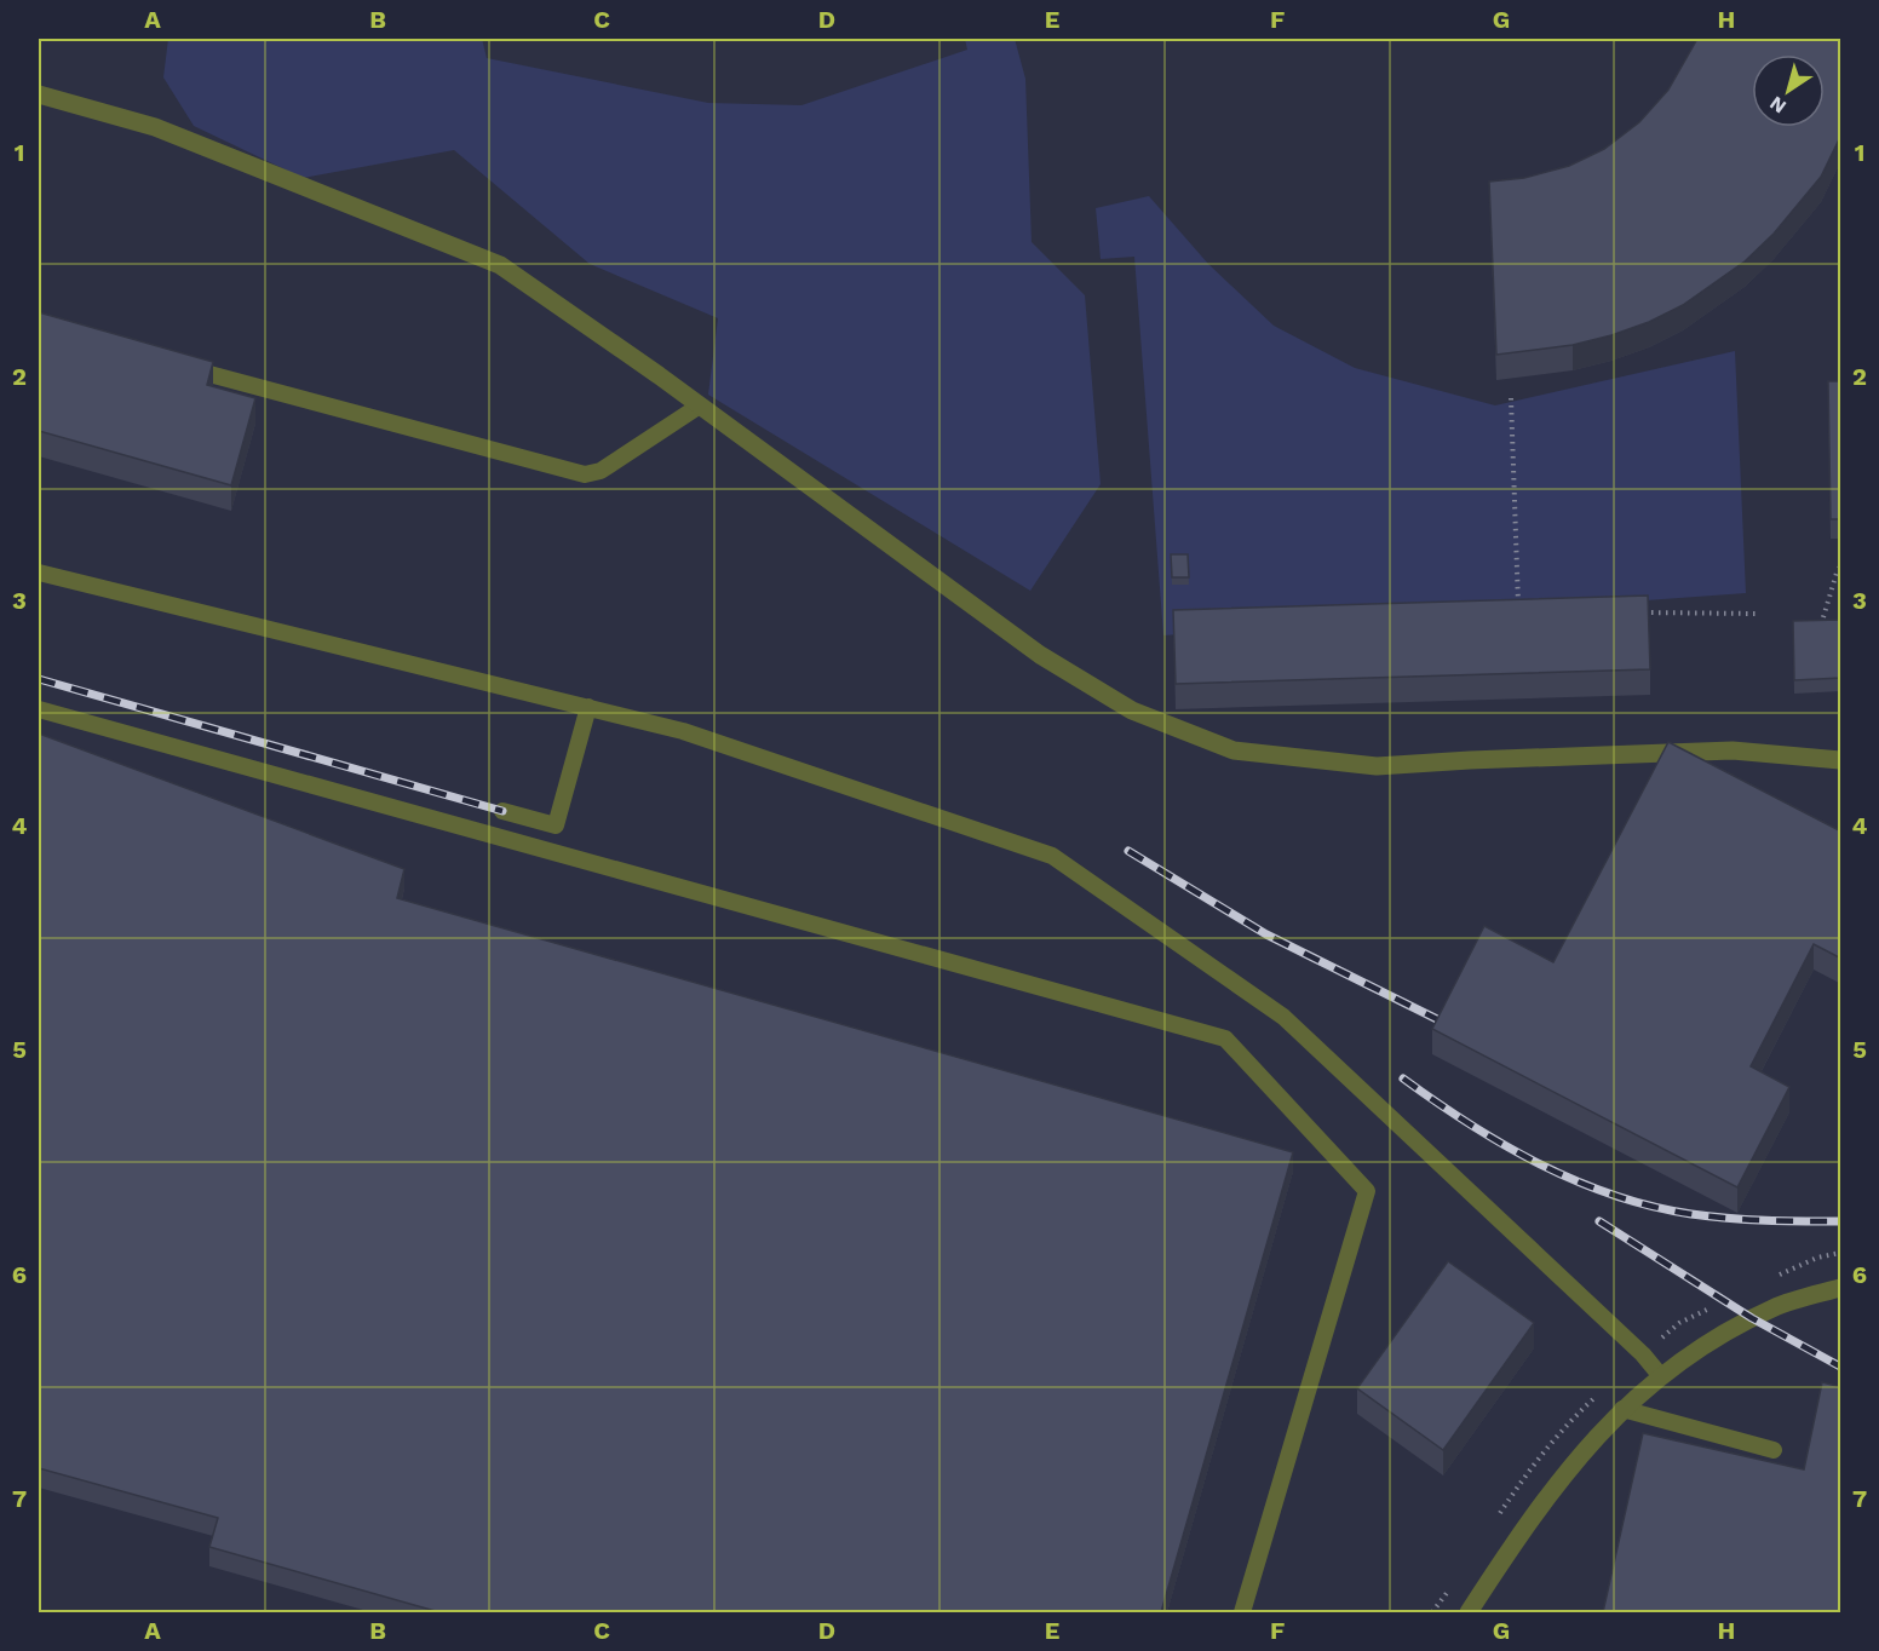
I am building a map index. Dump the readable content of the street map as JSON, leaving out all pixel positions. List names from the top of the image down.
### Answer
{
  "north": "bottom left",
  "grid": {
    "columns": [
      "A",
      "B",
      "C",
      "D",
      "E",
      "F",
      "G",
      "H"
    ],
    "rows": [
      "1",
      "2",
      "3",
      "4",
      "5",
      "6",
      "7"
    ]
  }
}
